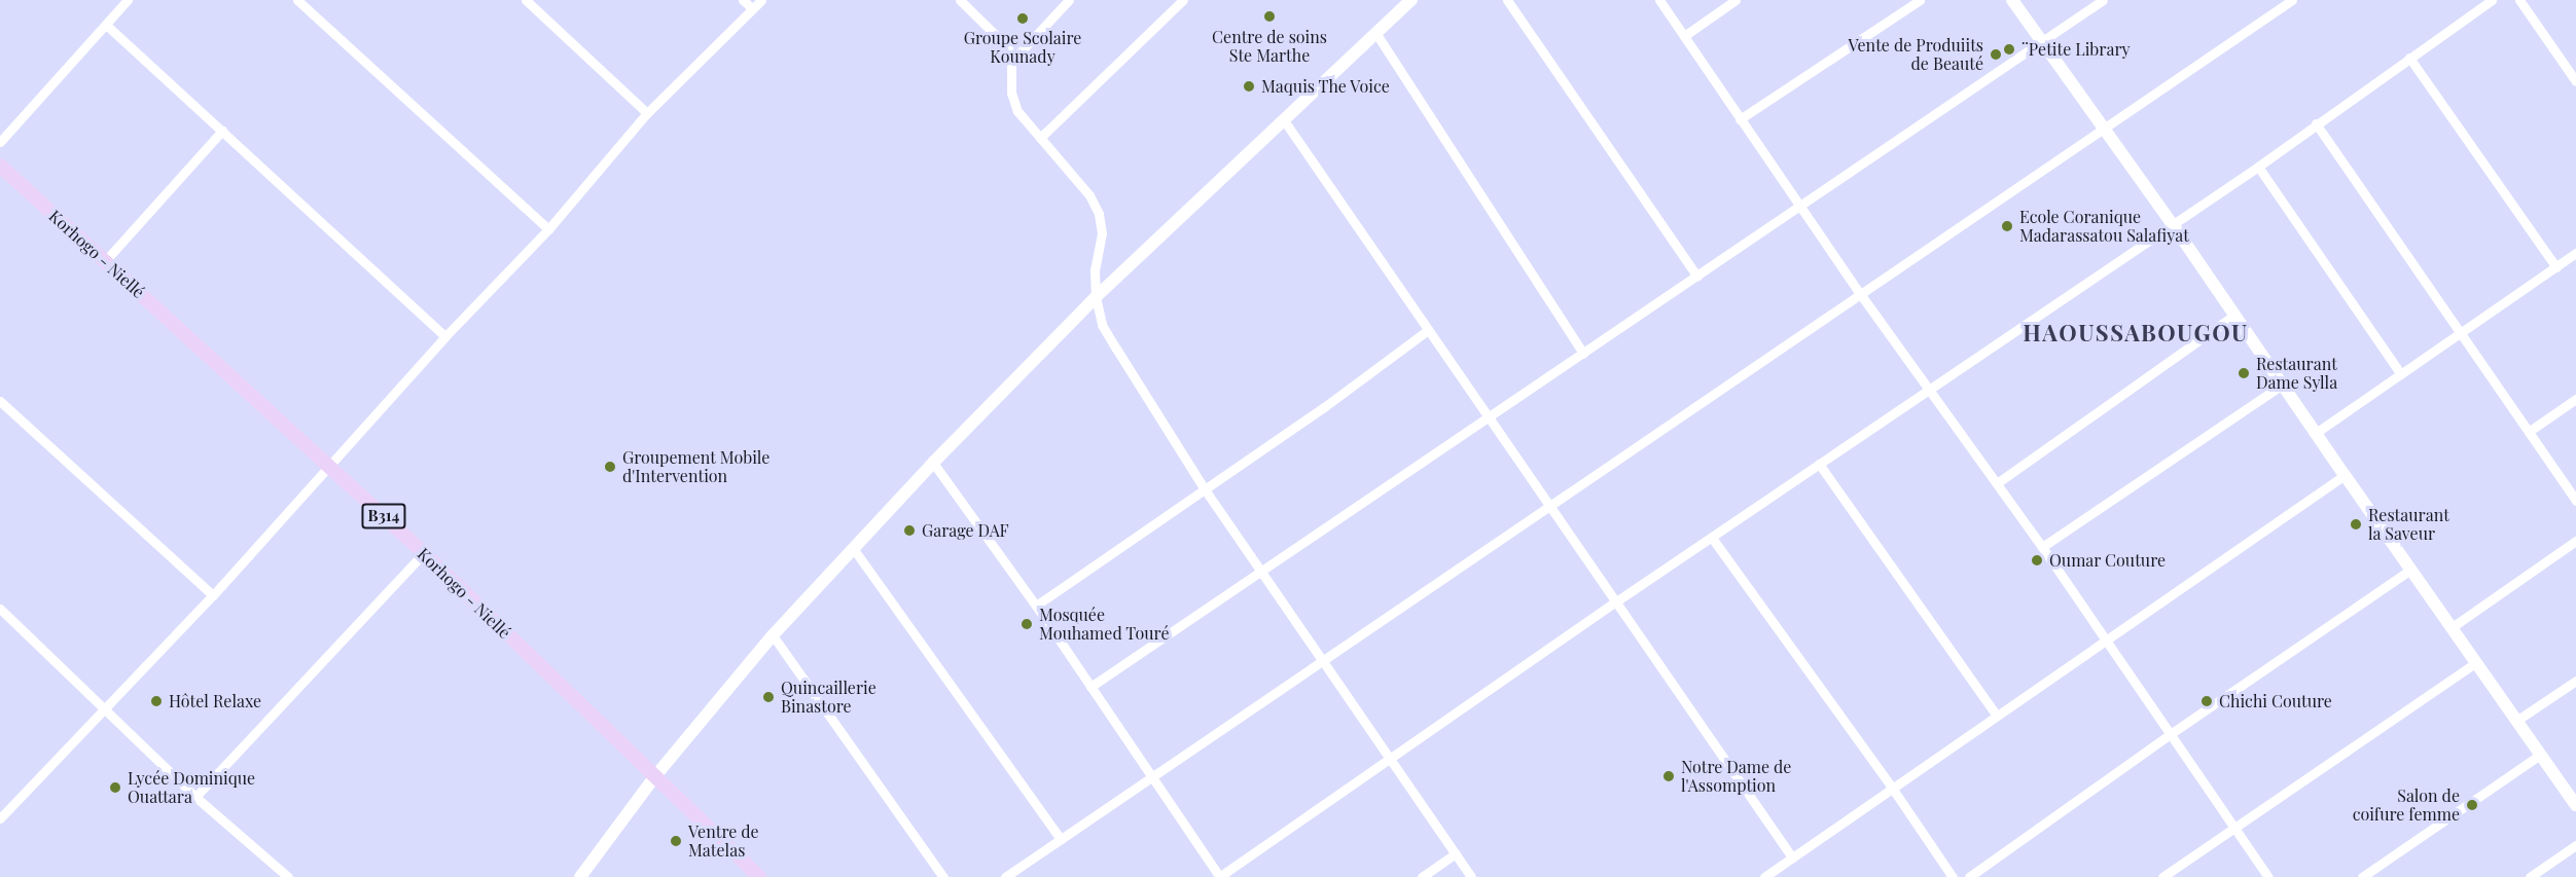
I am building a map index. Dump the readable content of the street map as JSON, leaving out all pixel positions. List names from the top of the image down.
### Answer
{
  "streets": {
    "main road": ["Korhogo - Niellé", "B314"]
  },
  "districts": ["HAOUSSABOUGOU"],
  "places": [
    "Centre de soins Ste Marthe",
    "Groupe Scolaire Kounady",
    "¨Petite Library",
    "Vente de Produiits de Beauté",
    "Maquis The Voice",
    "Ecole Coranique Madarassatou Salafiyat",
    "Restaurant Dame Sylla",
    "Groupement Mobile d'Intervention",
    "Restaurant la Saveur",
    "Garage DAF",
    "Oumar Couture",
    "Mosquée Mouhamed Touré",
    "Quincaillerie Binastore",
    "Hôtel Relaxe",
    "Chichi Couture",
    "Notre Dame de l'Assomption",
    "Lycée Dominique Ouattara",
    "Salon de coifure femme",
    "Ventre de Matelas"
  ]
}
